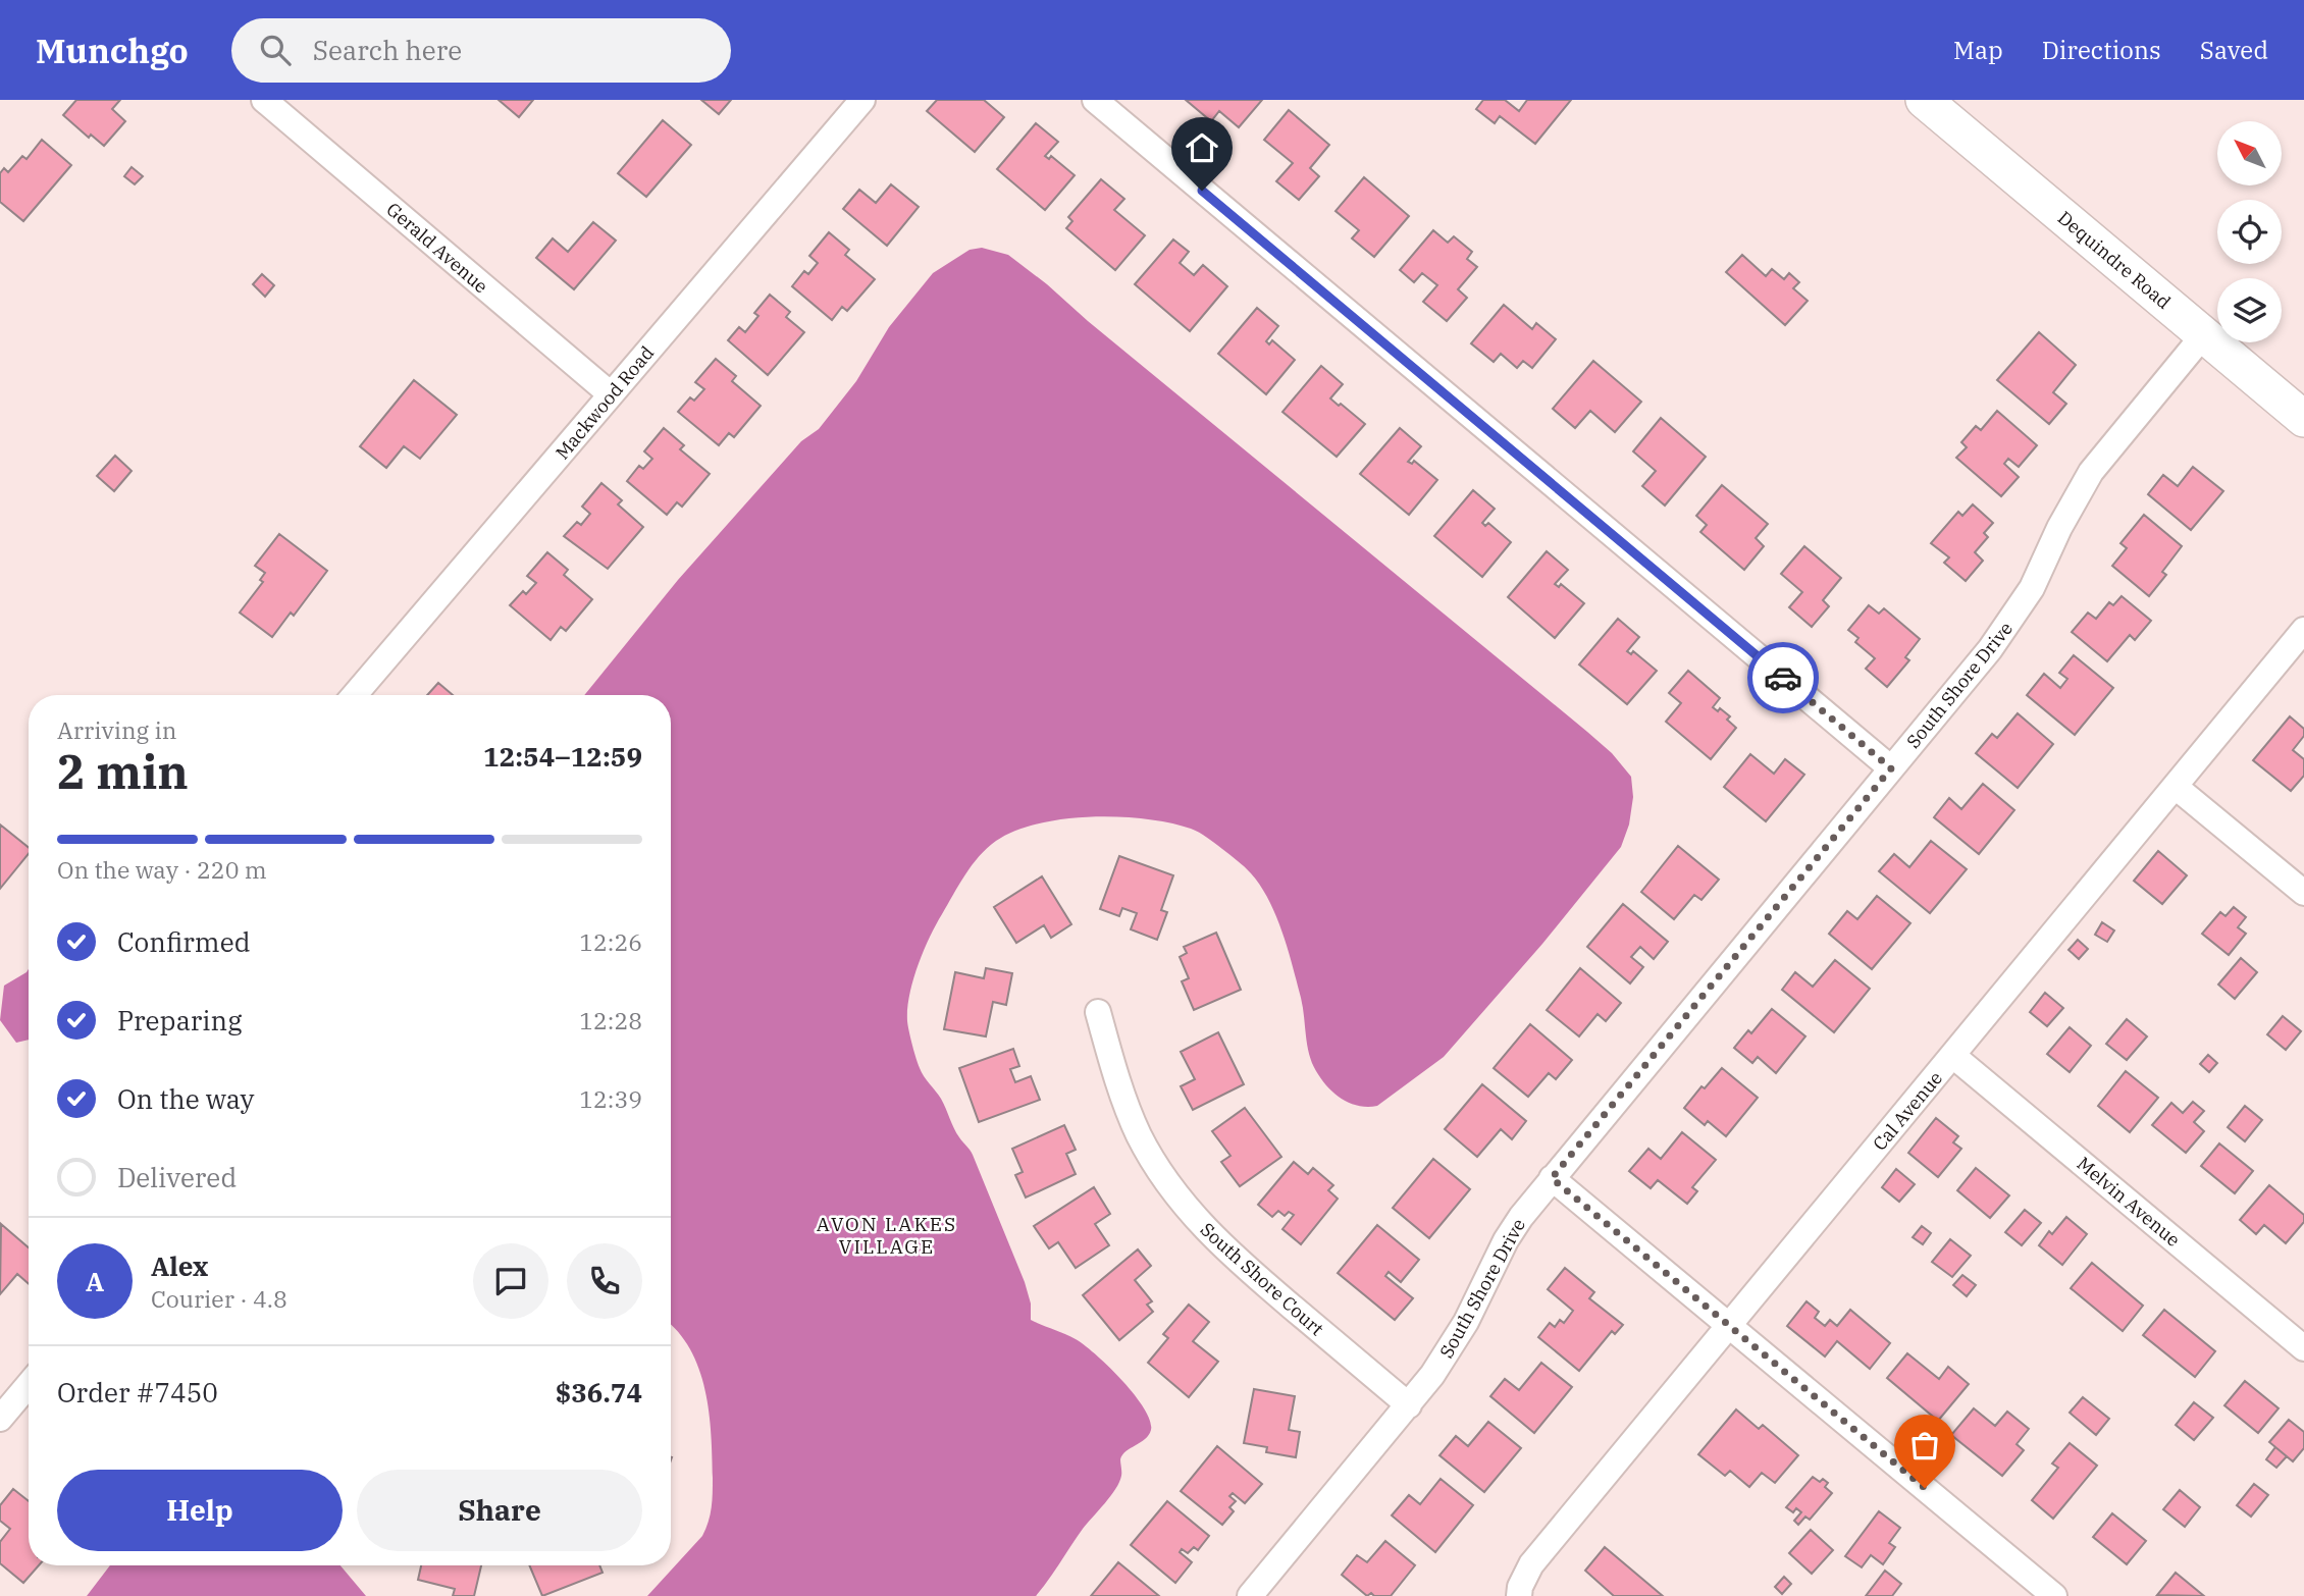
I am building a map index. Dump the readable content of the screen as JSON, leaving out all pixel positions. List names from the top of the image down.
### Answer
{
  "streets": {
    "main road": ["Dequindre Road"],
    "street": [
      "Gerald Avenue",
      "Mackwood Road",
      "South Shore Drive",
      "Cal Avenue",
      "Melvin Avenue",
      "South Shore Court"
    ]
  },
  "crossings": [
    ["Gerald Avenue", "Mackwood Road"],
    ["Dequindre Road", "South Shore Drive"],
    ["South Shore Drive", "South Shore Court"],
    ["Cal Avenue", "Melvin Avenue"]
  ],
  "districts": ["AVON LAKES VILLAGE"],
  "north": "top left",
  "page": {
    "header": "Munchgo",
    "search": "Search here",
    "nav": ["Map", "Directions", "Saved"],
    "heading": ["2 min", "Arriving in", "12:54–12:59"],
    "panel": [
      "Alex",
      "Courier · 4.8",
      "Order #7450",
      "$36.74"
    ],
    "bar": "On the way · 220 m",
    "list": [
      ["Confirmed", "12:26"],
      ["Preparing", "12:28"],
      ["On the way", "12:39"],
      "Delivered"
    ],
    "round": "A",
    "buttons": ["Help", "Share"]
  }
}
